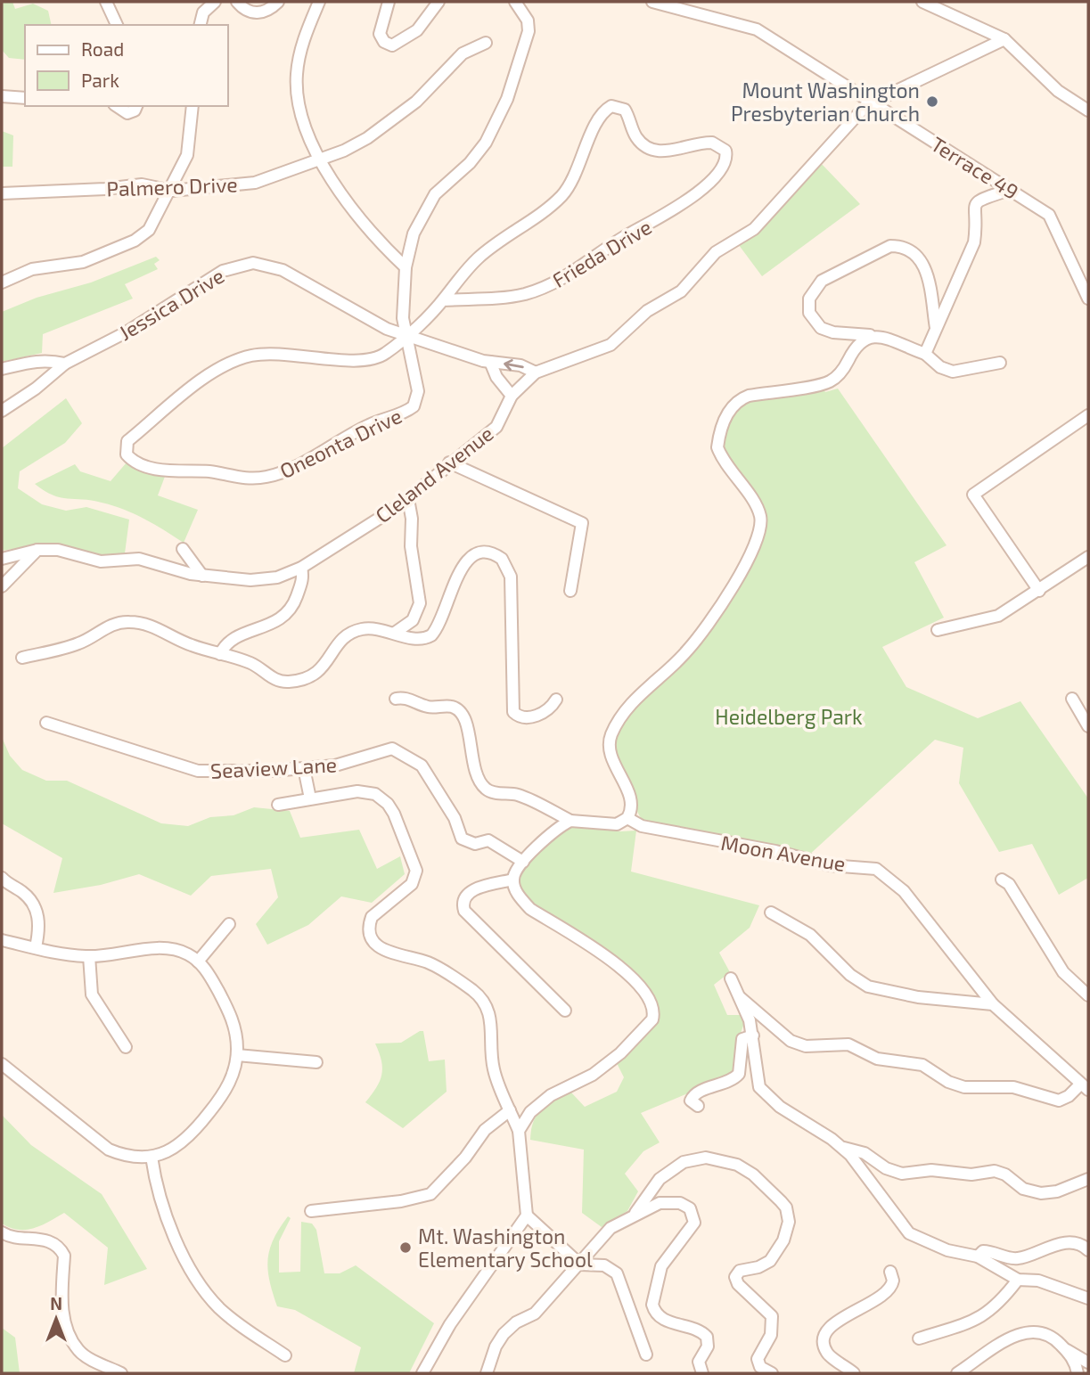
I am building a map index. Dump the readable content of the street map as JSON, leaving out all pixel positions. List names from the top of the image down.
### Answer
{
  "streets": {
    "street": [
      "Terrace 49",
      "Palmero Drive",
      "Frieda Drive",
      "Jessica Drive",
      "Oneonta Drive",
      "Cleland Avenue",
      "Seaview Lane",
      "Moon Avenue"
    ]
  },
  "crossings": [
    ["Terrace 49", "Cleland Avenue"],
    ["Jessica Drive", "Oneonta Drive"],
    ["Jessica Drive", "Cleland Avenue"]
  ],
  "parks": ["Heidelberg Park"],
  "places": ["Mount Washington Presbyterian Church", "Mt. Washington Elementary School"],
  "legend": ["Road", "Park"],
  "north": "top"
}
